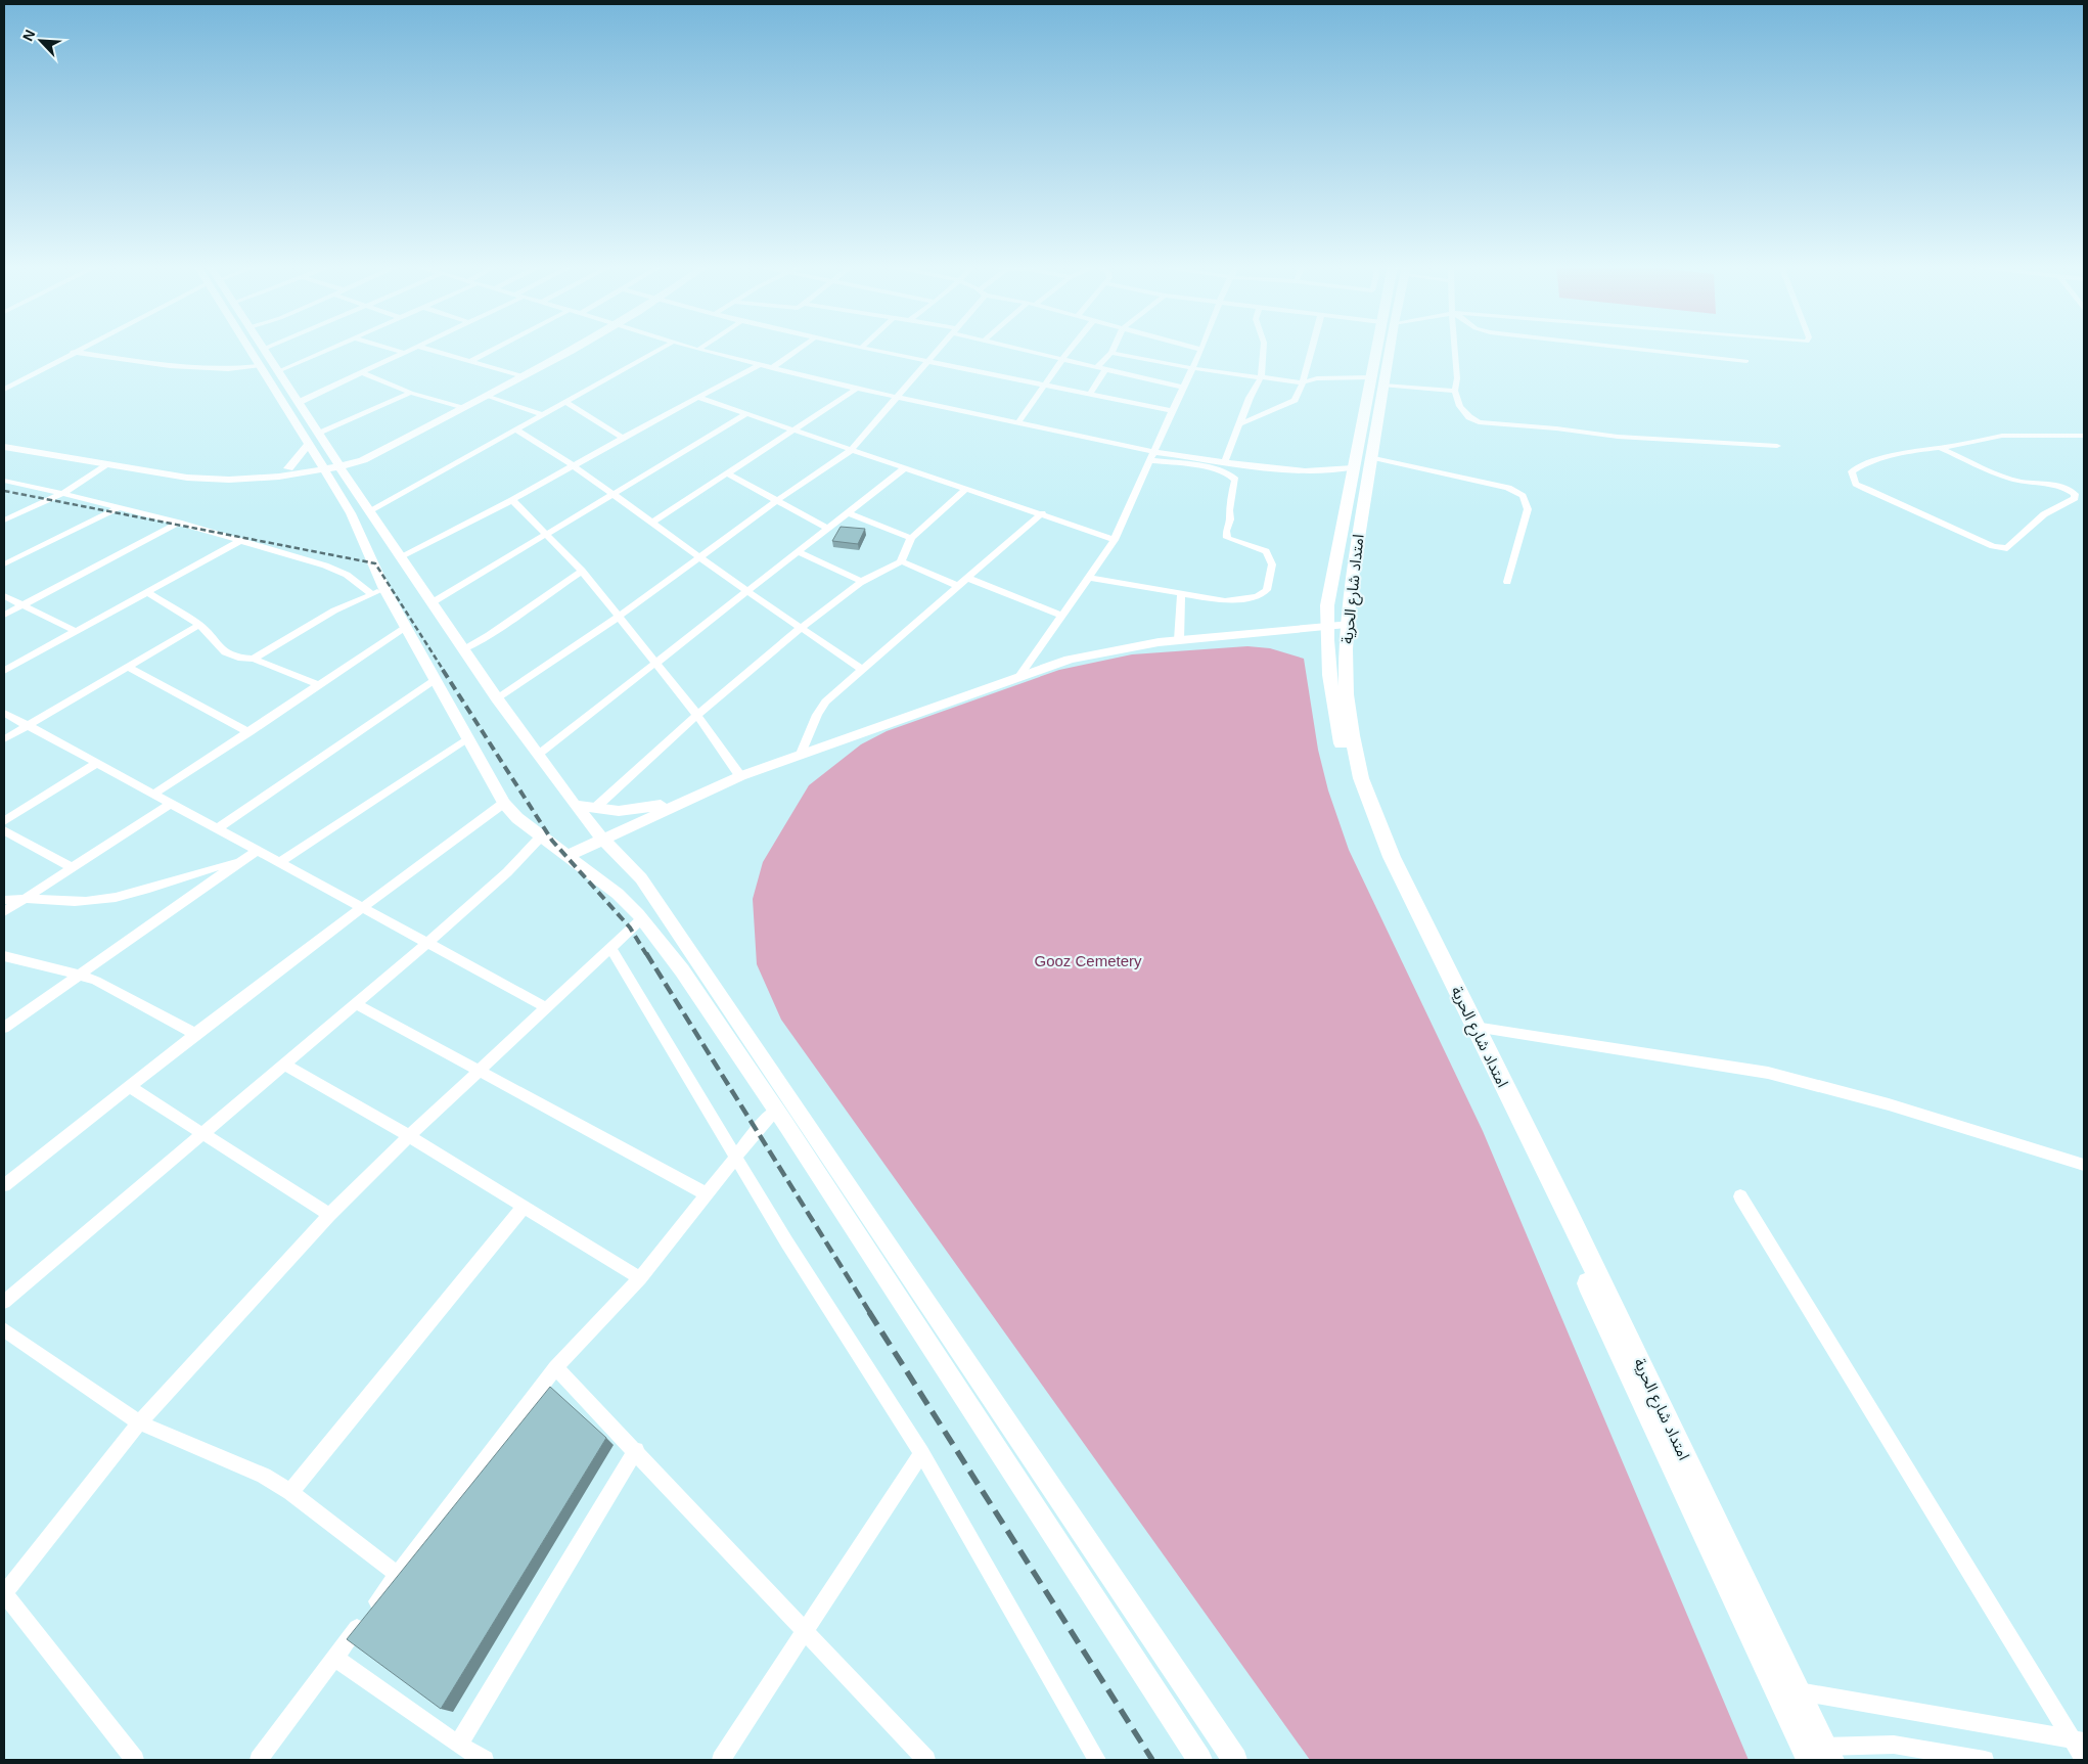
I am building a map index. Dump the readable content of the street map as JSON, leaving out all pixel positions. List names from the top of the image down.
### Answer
{
  "streets": {
    "main road": ["امتداد شارع الحرية"]
  },
  "parks": ["Gooz Cemetery"],
  "north": "top left"
}
